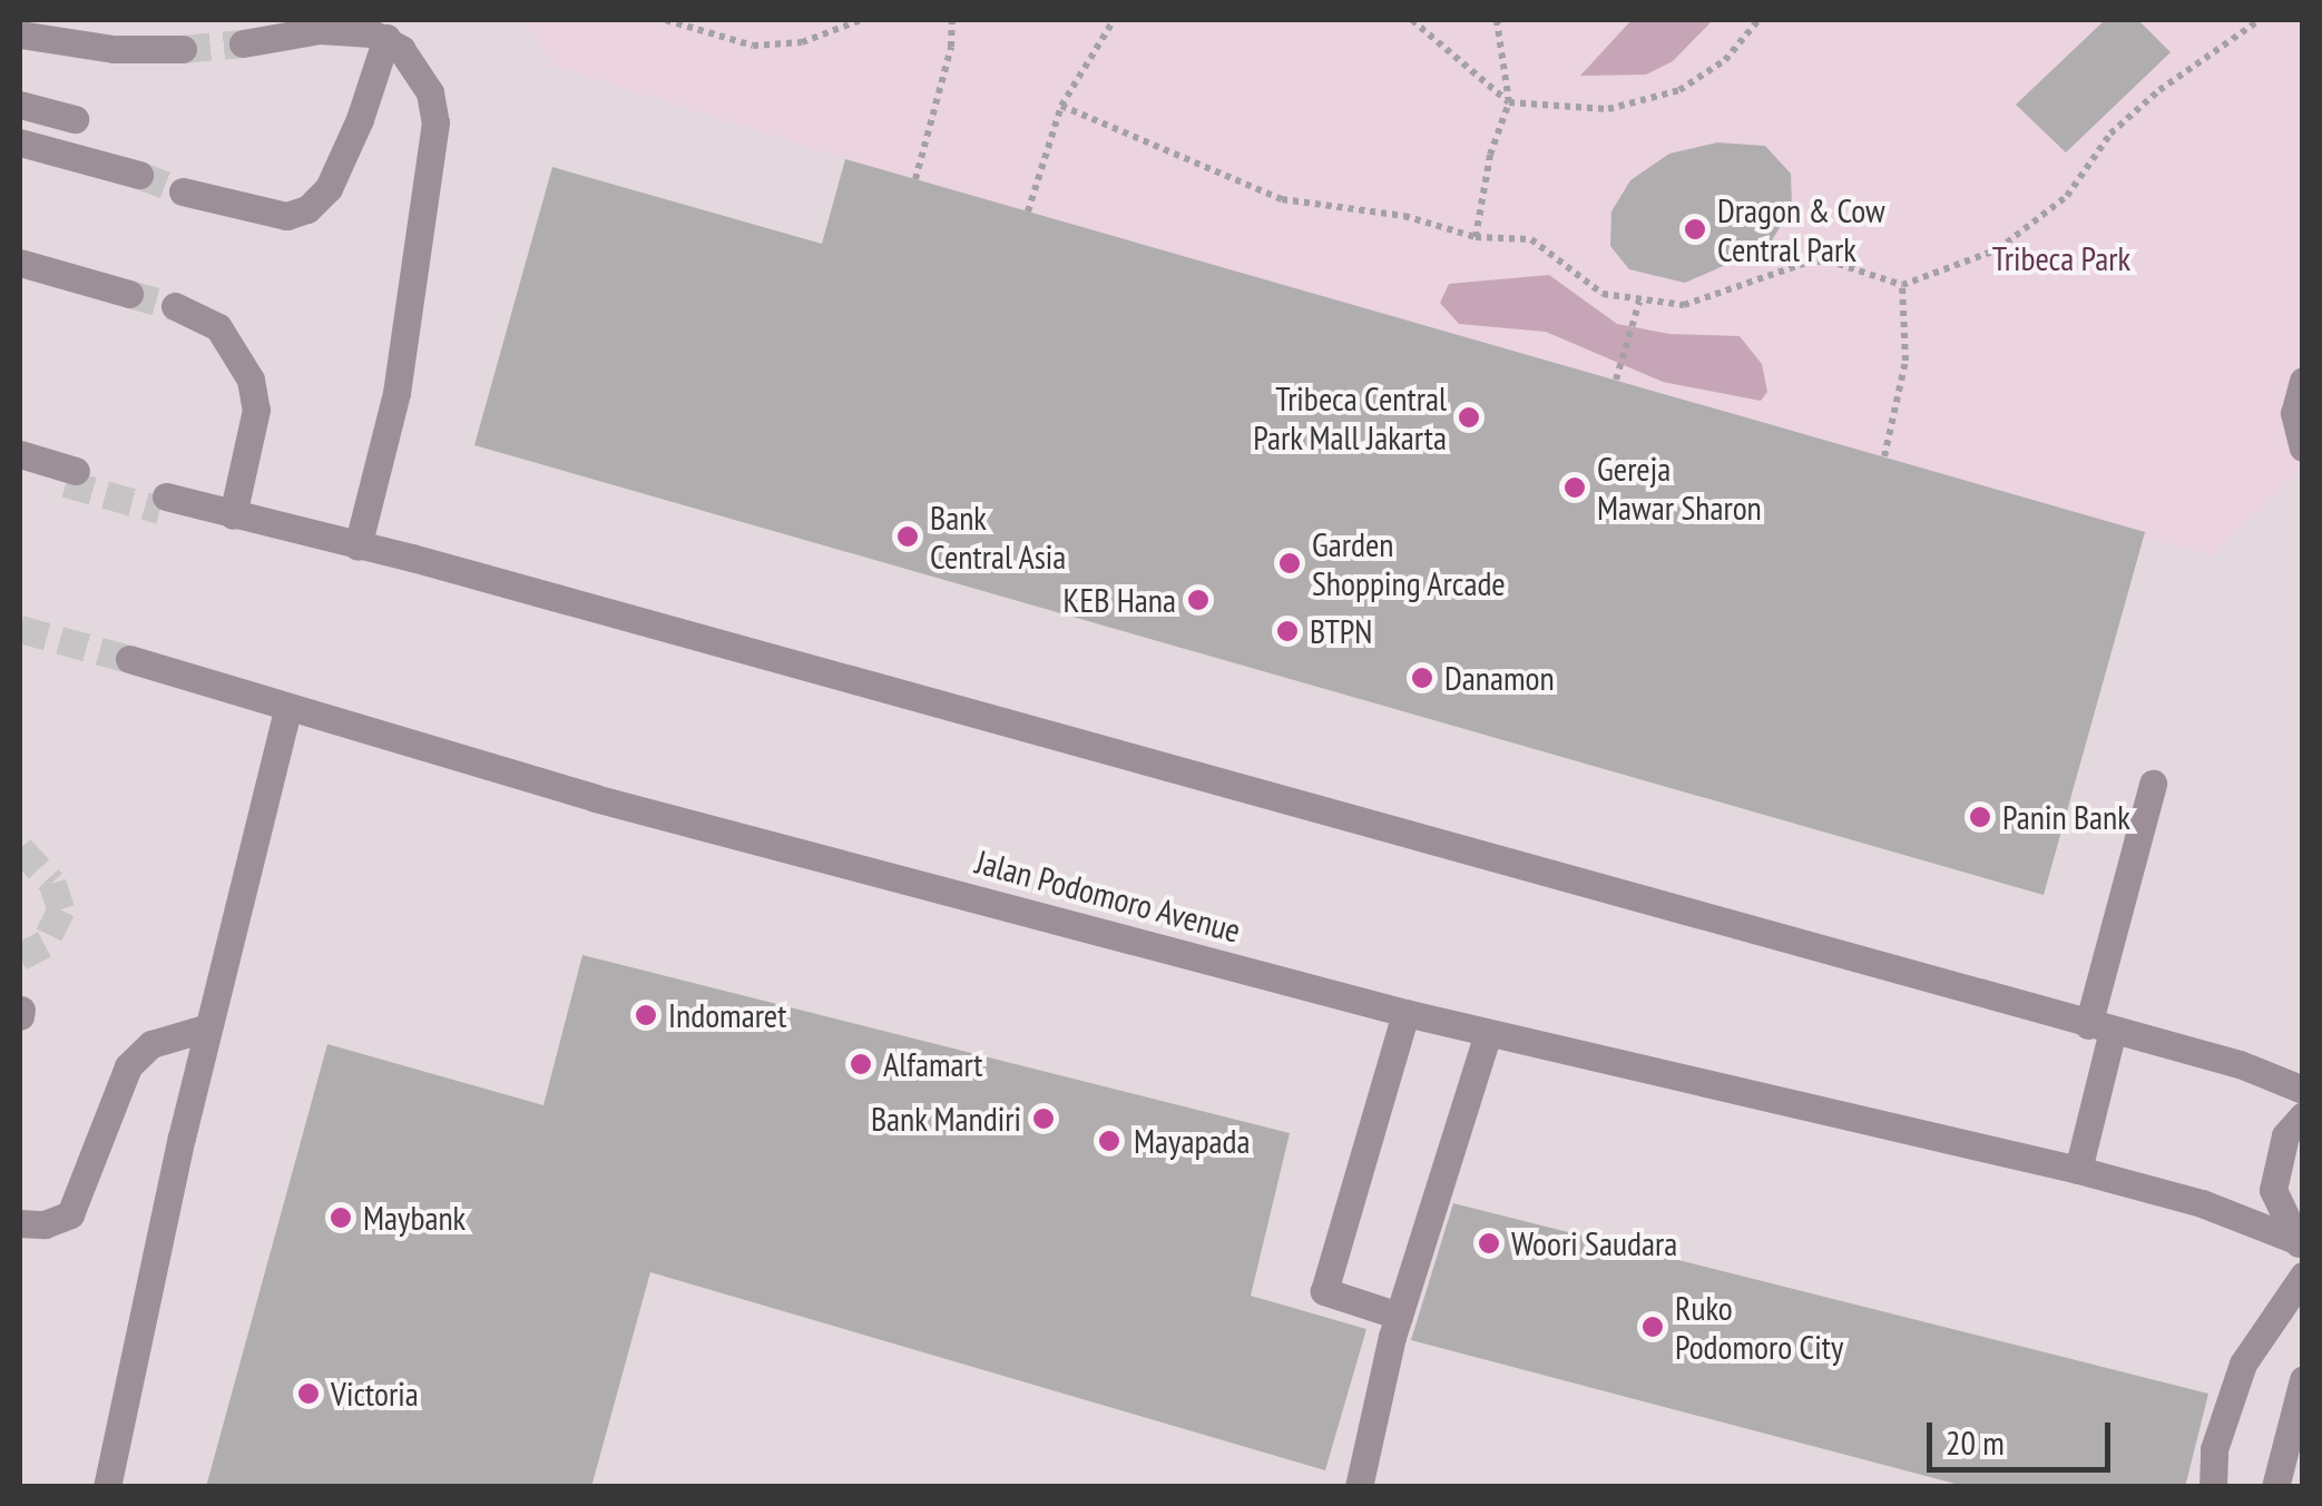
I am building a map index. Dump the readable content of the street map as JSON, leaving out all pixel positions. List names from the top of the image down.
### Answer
{
  "streets": {
    "street": ["Jalan Podomoro Avenue"]
  },
  "parks": ["Tribeca Park"],
  "places": [
    "Dragon & Cow Central Park",
    "Tribeca Central Park Mall Jakarta",
    "Gereja Mawar Sharon",
    "Bank Central Asia",
    "Garden Shopping Arcade",
    "KEB Hana",
    "BTPN",
    "Danamon",
    "Panin Bank",
    "Indomaret",
    "Alfamart",
    "Bank Mandiri",
    "Mayapada",
    "Maybank",
    "Woori Saudara",
    "Ruko Podomoro City",
    "Victoria"
  ],
  "scale_bar": "20 m"
}
